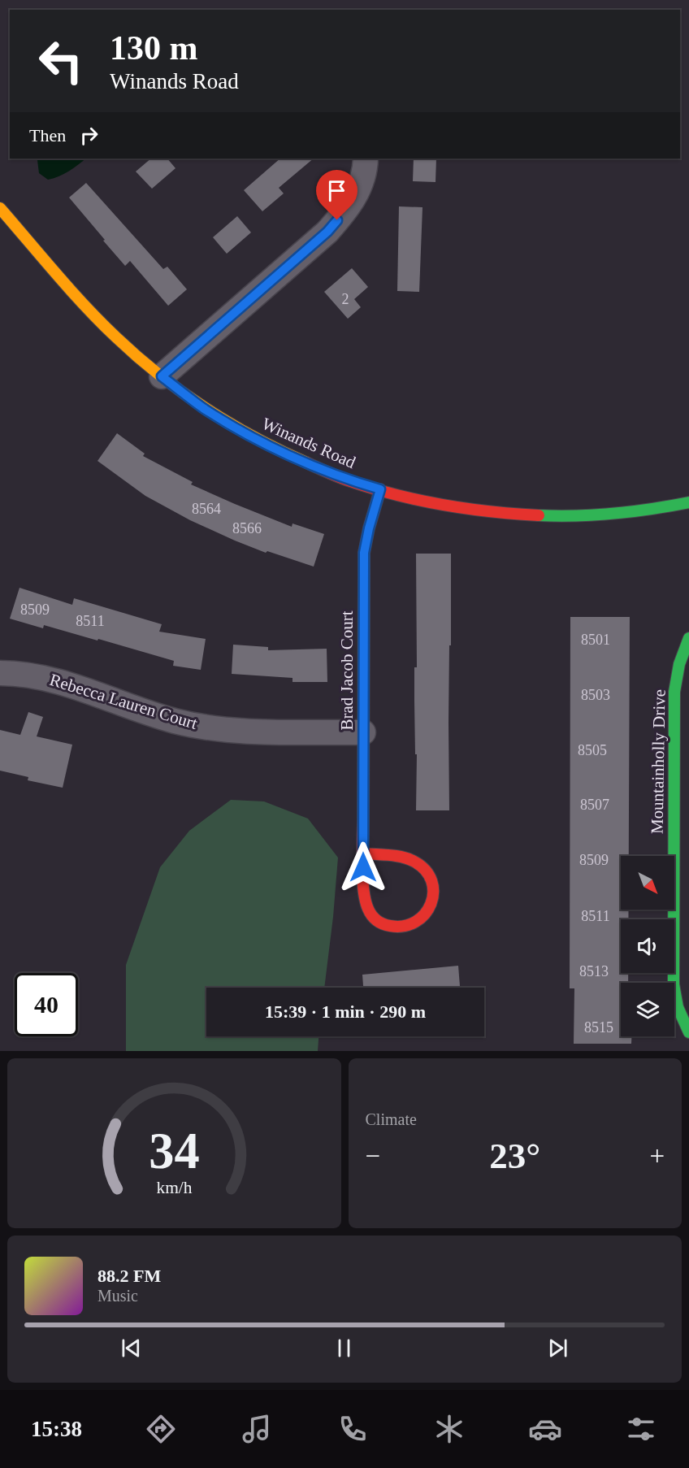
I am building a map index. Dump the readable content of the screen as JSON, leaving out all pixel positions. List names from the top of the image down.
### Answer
{
  "streets": {
    "street": [
      "Winands Road",
      "Brad Jacob Court",
      "Rebecca Lauren Court",
      "Mountainholly Drive"
    ]
  },
  "crossings": [
    ["Winands Road", "Brad Jacob Court"],
    ["Brad Jacob Court", "Rebecca Lauren Court"]
  ],
  "house_numbers": [
    "2",
    "8564",
    "8566",
    "8509",
    "8511",
    "8501",
    "8503",
    "8505",
    "8507",
    "8509",
    "8511",
    "8513",
    "8515"
  ],
  "north": "bottom right",
  "page": {
    "turn": ["130 m", "Winands Road"],
    "then": "Then",
    "limit": "40",
    "trip": "15:39 · 1 min · 290 m",
    "tile": "Climate",
    "heat": ["−", "23°", "+"],
    "song": ["88.2 FM", "Music"],
    "tabs": "15:38",
    "gauge": ["34", "km/h"]
  }
}
